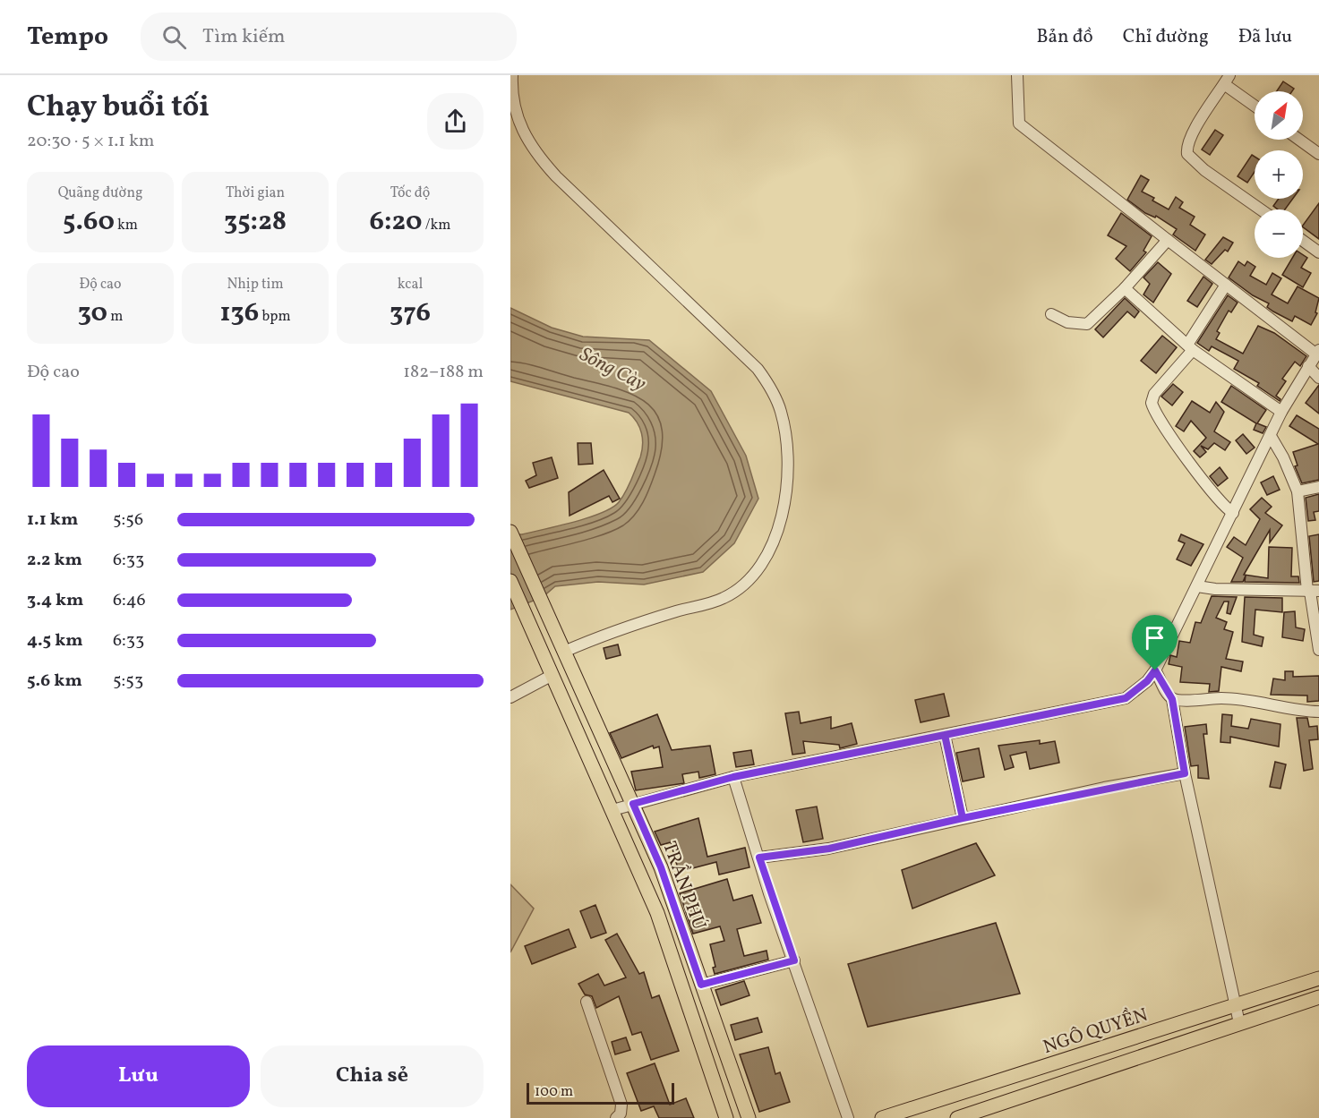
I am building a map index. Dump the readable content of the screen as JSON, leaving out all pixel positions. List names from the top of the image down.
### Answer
{
  "streets": {
    "main road": ["TRẦN PHÚ", "NGÔ QUYỀN"]
  },
  "water": ["Sông Cày"],
  "scale_bar": "100 m",
  "north": "top right",
  "page": {
    "header": "Tempo",
    "search": "Tìm kiếm",
    "nav": ["Bản đồ", "Chỉ đường", "Đã lưu"],
    "heading": ["Chạy buổi tối", "20:30 · 5 × 1.1 km"],
    "map_buttons": ["+", "−"],
    "stats": [
      ["Quãng đường", "5.60 km"],
      ["Thời gian", "35:28"],
      ["Tốc độ", "6:20 /km"],
      ["Độ cao", "30 m"],
      ["Nhịp tim", "136 bpm"],
      ["kcal", "376"]
    ],
    "chart": ["Độ cao", "182–188 m"],
    "list": [
      {
        "name": "1.1 km",
        "note": "5:56"
      },
      {
        "name": "2.2 km",
        "note": "6:33"
      },
      {
        "name": "3.4 km",
        "note": "6:46"
      },
      {
        "name": "4.5 km",
        "note": "6:33"
      },
      {
        "name": "5.6 km",
        "note": "5:53"
      }
    ],
    "buttons": ["Lưu", "Chia sẻ"],
    "scale": "100 m"
  }
}
